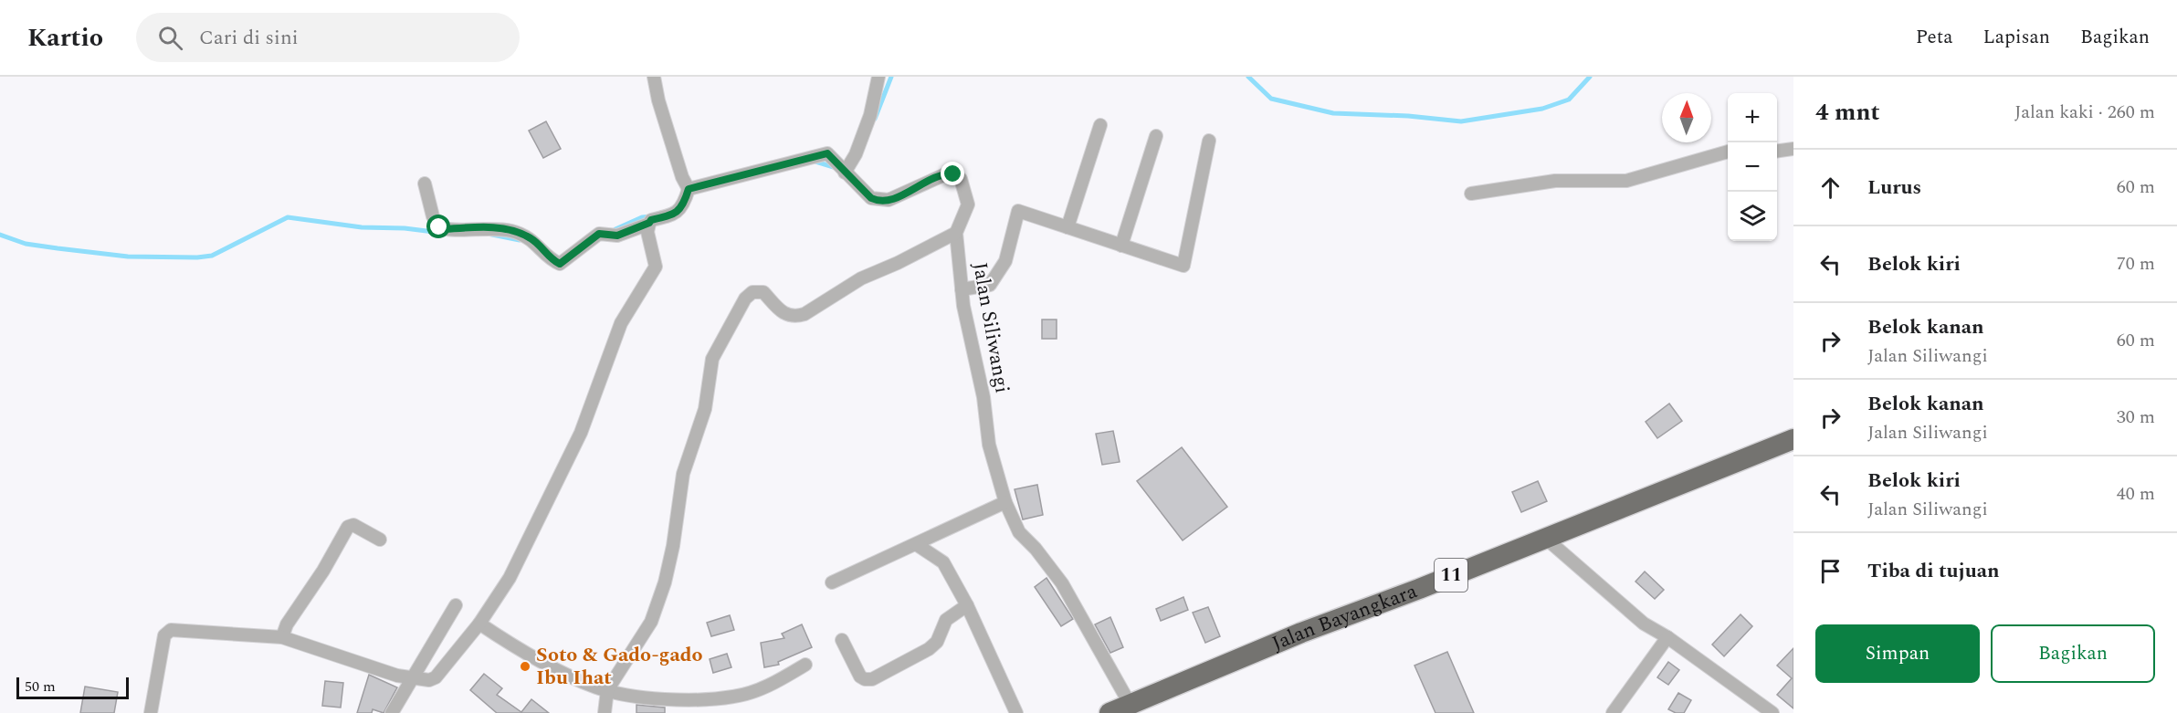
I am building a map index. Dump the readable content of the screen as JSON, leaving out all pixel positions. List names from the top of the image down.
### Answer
{
  "streets": {
    "highway": ["11", "Jalan Bayangkara"],
    "street": ["Jalan Siliwangi"]
  },
  "crossings": [
    ["Jalan Siliwangi", "Jalan Bayangkara"]
  ],
  "places": ["Soto & Gado-gado Ibu Ihat"],
  "scale_bar": "50 m",
  "north": "top",
  "page": {
    "header": "Kartio",
    "search": "Cari di sini",
    "nav": ["Peta", "Lapisan", "Bagikan"],
    "heading": ["4 mnt", "Jalan kaki · 260 m"],
    "map_buttons": ["+", "−"],
    "list": [
      ["Lurus", "60 m"],
      ["Belok kiri", "70 m"],
      ["Belok kanan", "Jalan Siliwangi", "60 m"],
      ["Belok kanan", "Jalan Siliwangi", "30 m"],
      ["Belok kiri", "Jalan Siliwangi", "40 m"],
      "Tiba di tujuan"
    ],
    "buttons": ["Simpan", "Bagikan"],
    "scale": "50 m"
  }
}
